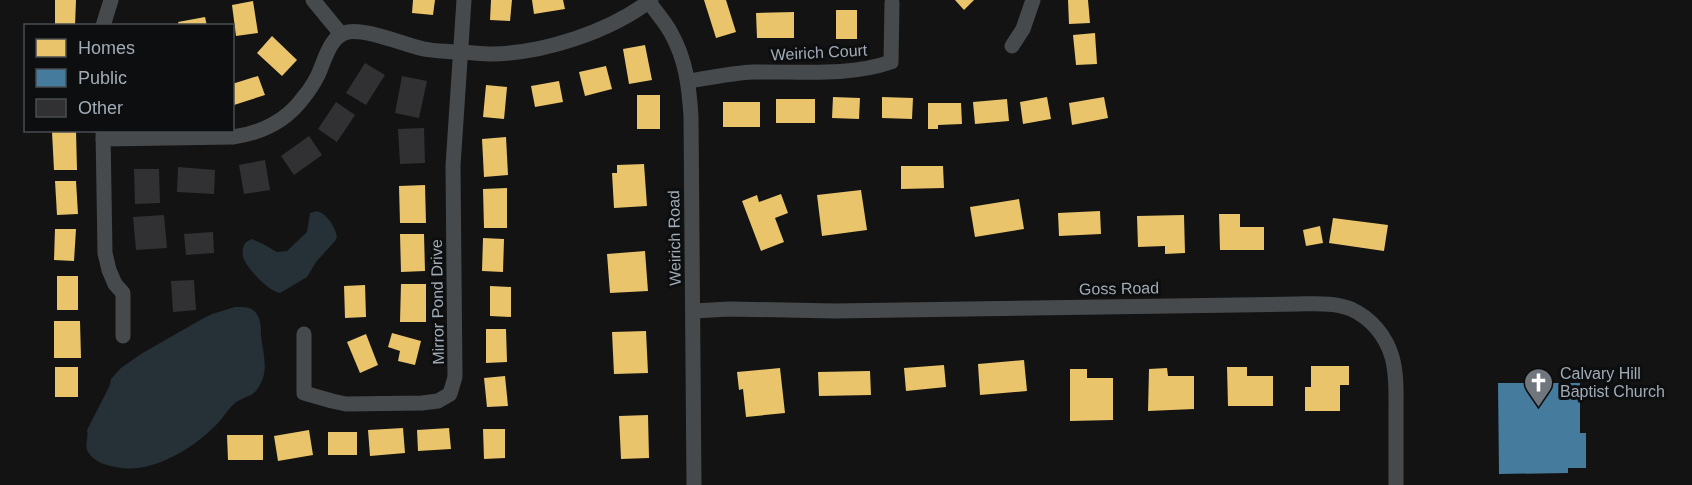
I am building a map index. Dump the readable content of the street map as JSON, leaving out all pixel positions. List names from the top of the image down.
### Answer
{
  "streets": {
    "street": [
      "Weirich Court",
      "Weirich Road",
      "Goss Road",
      "Mirror Pond Drive"
    ]
  },
  "crossings": [
    ["Weirich Court", "Weirich Road"],
    ["Weirich Road", "Goss Road"]
  ],
  "places": {
    "church": ["Calvary Hill Baptist Church"]
  },
  "legend": ["Homes", "Public", "Other"]
}
